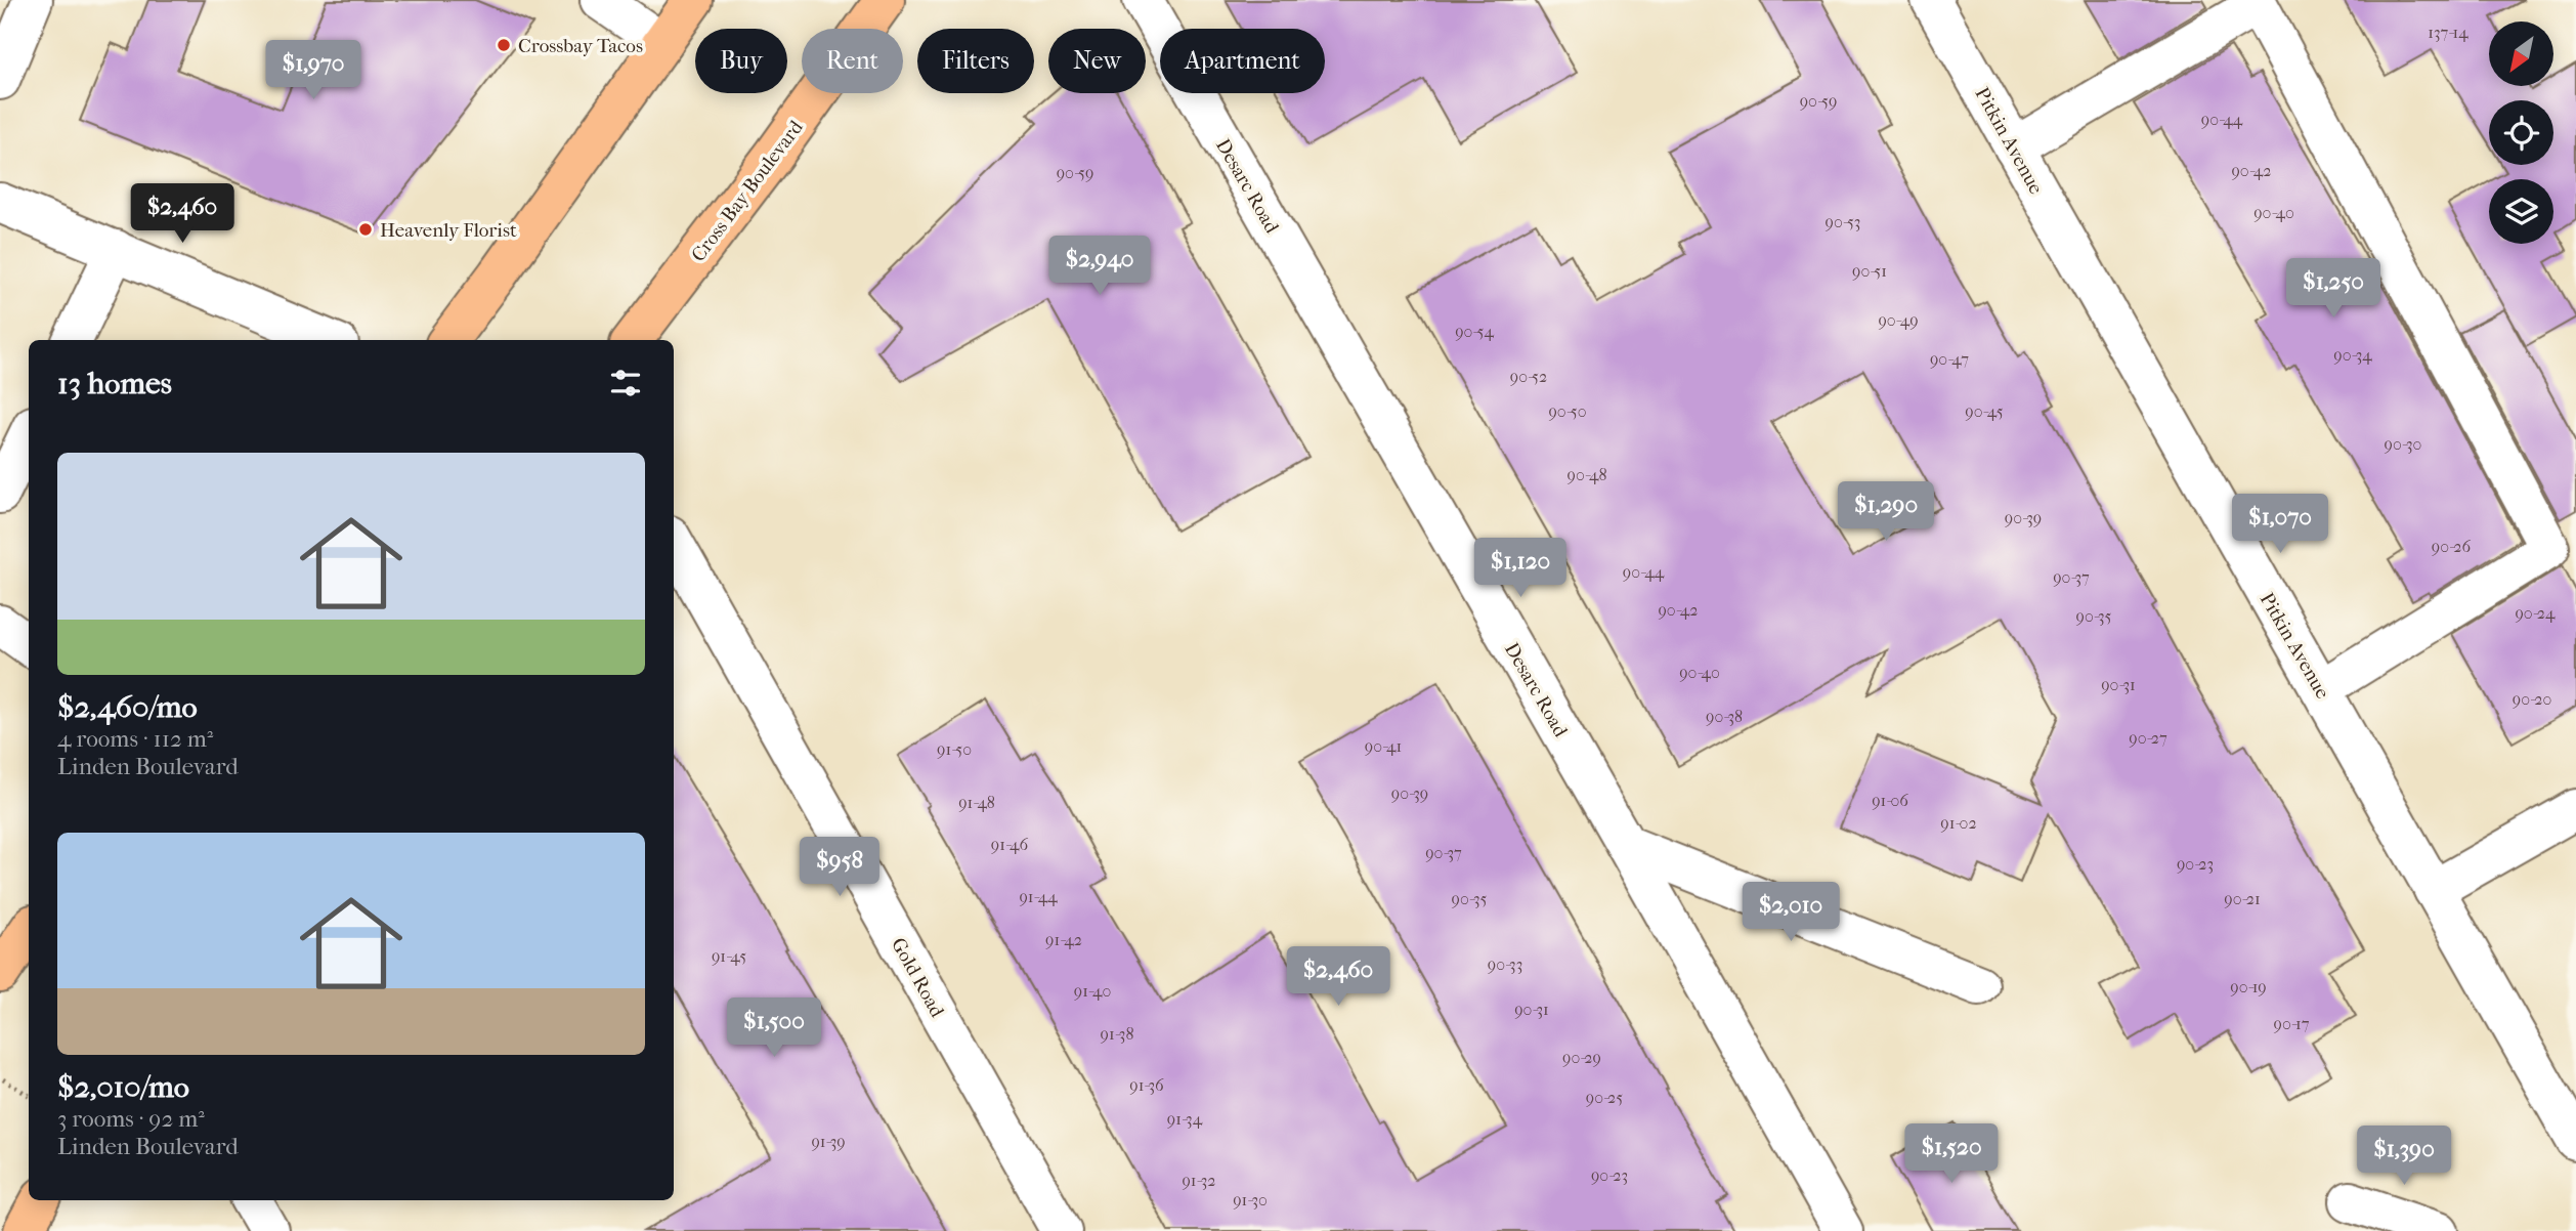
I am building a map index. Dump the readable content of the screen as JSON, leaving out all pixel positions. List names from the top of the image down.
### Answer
{
  "streets": {
    "main road": ["Cross Bay Boulevard"],
    "street": ["Pitkin Avenue", "Desarc Road", "Gold Road"]
  },
  "places": ["Crossbay Tacos", "Heavenly Florist"],
  "house_numbers": [
    "137-14",
    "90-59",
    "90-44",
    "90-42",
    "90-59",
    "90-40",
    "90-53",
    "90-51",
    "90-49",
    "90-54",
    "90-34",
    "90-47",
    "90-52",
    "90-50",
    "90-45",
    "90-30",
    "90-48",
    "90-39",
    "90-26",
    "90-44",
    "90-37",
    "90-42",
    "90-24",
    "90-35",
    "90-40",
    "90-31",
    "90-20",
    "90-38",
    "90-27",
    "90-41",
    "91-50",
    "90-39",
    "91-06",
    "91-48",
    "91-02",
    "91-46",
    "90-37",
    "90-23",
    "91-44",
    "90-35",
    "90-21",
    "91-42",
    "91-45",
    "90-33",
    "90-19",
    "91-40",
    "90-31",
    "90-17",
    "91-38",
    "90-29",
    "91-36",
    "90-25",
    "91-34",
    "91-39",
    "90-23",
    "91-32",
    "91-30"
  ],
  "north": "bottom left",
  "page": {
    "chip": [
      "Buy",
      "Rent",
      "Filters",
      "New",
      "Apartment"
    ],
    "price": [
      "$1,970",
      "$2,460",
      "$2,940",
      "$1,250",
      "$1,290",
      "$1,070",
      "$1,120",
      "$958",
      "$2,010",
      "$2,460",
      "$1,500",
      "$1,520",
      "$1,390"
    ],
    "heading": "13 homes",
    "list": [
      {
        "name": "$2,460/mo",
        "note": "4 rooms · 112 m² · Linden Boulevard"
      },
      {
        "name": "$2,010/mo",
        "note": "3 rooms · 92 m² · Linden Boulevard"
      }
    ]
  }
}
